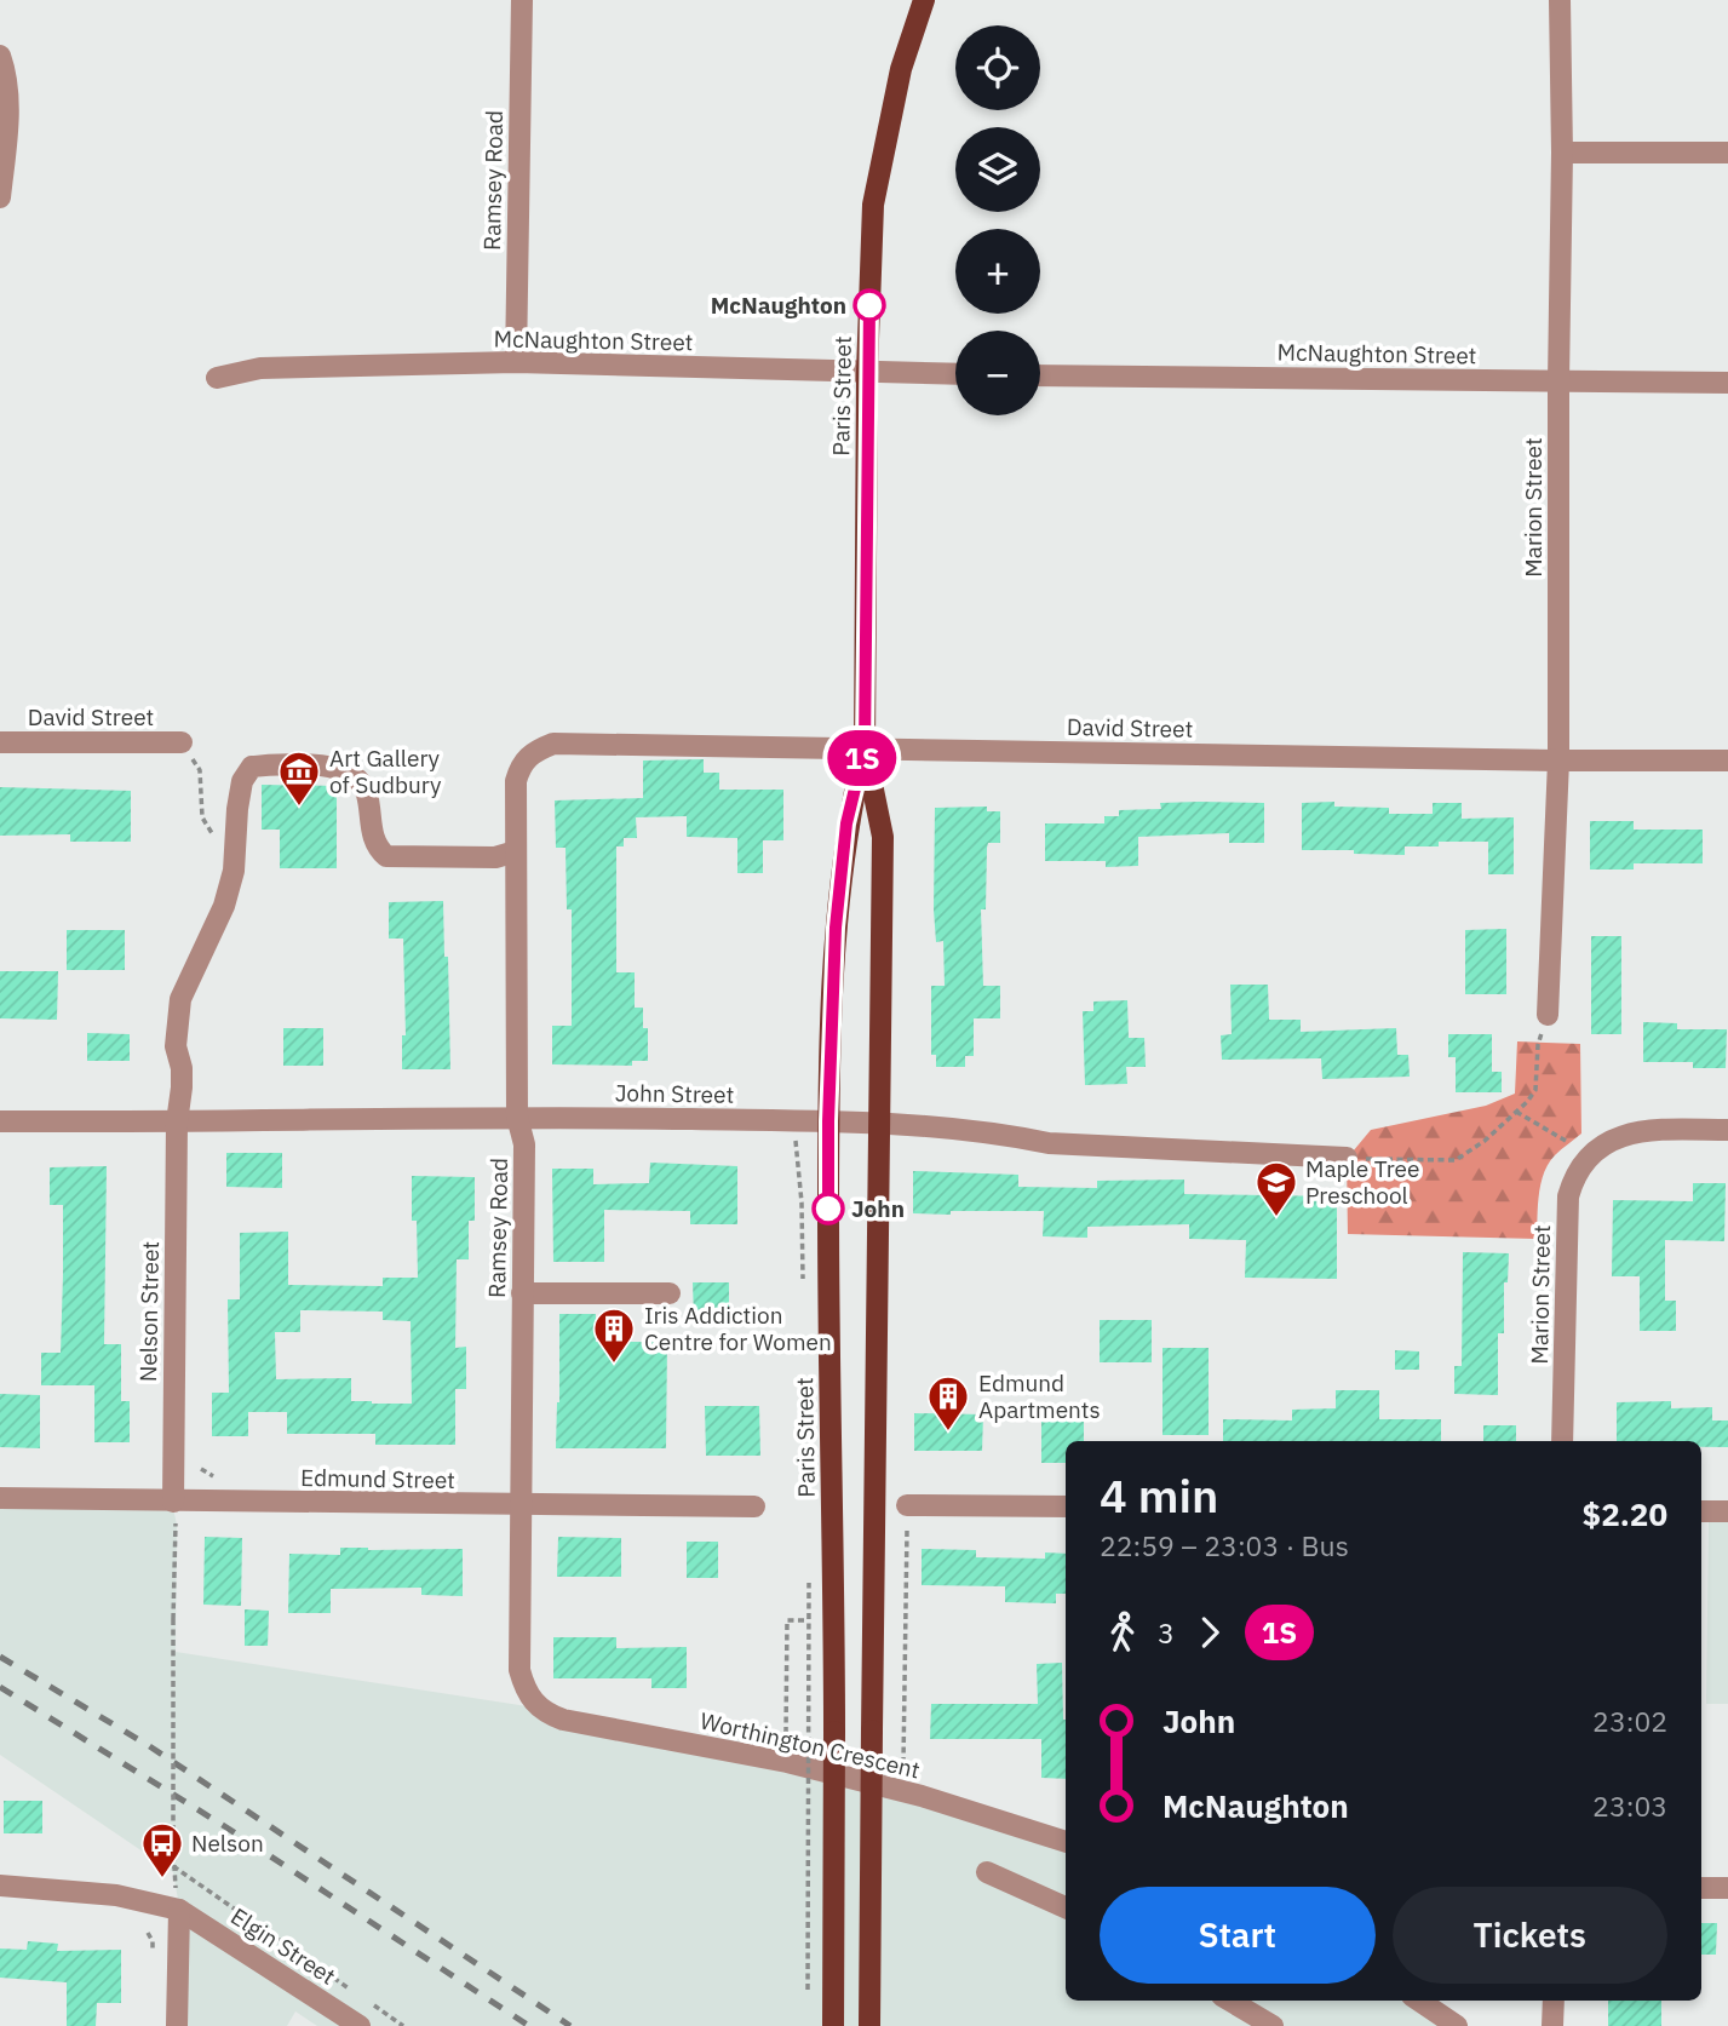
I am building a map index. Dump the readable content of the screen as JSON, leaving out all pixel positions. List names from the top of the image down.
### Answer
{
  "streets": {
    "main road": ["Paris Street"],
    "street": [
      "Ramsey Road",
      "McNaughton Street",
      "Marion Street",
      "David Street",
      "John Street",
      "Nelson Street",
      "Edmund Street",
      "Worthington Crescent",
      "Elgin Street"
    ]
  },
  "crossings": [
    ["Ramsey Road", "McNaughton Street"],
    ["Ramsey Road", "David Street"],
    ["Ramsey Road", "John Street"],
    ["Ramsey Road", "Nelson Street"],
    ["Ramsey Road", "Edmund Street"],
    ["Ramsey Road", "Worthington Crescent"],
    ["McNaughton Street", "Paris Street"],
    ["McNaughton Street", "Marion Street"],
    ["Paris Street", "David Street"],
    ["Paris Street", "John Street"],
    ["Marion Street", "David Street"],
    ["John Street", "Nelson Street"],
    ["Nelson Street", "Edmund Street"]
  ],
  "places": {
    "other": ["McNaughton", "John"],
    "museum": ["Art Gallery of Sudbury"],
    "school or university": ["Maple Tree Preschool"],
    "building": ["Iris Addiction Centre for Women", "Edmund Apartments"],
    "bus stop": ["Nelson"]
  },
  "lines": ["bus line 1S"],
  "page": {
    "on_map": "1S",
    "map_buttons": ["+", "−"],
    "heading": ["4 min", "22:59 – 23:03 · Bus", "$2.20"],
    "legs": ["3", "1S"],
    "list": [
      {
        "name": "John",
        "value": "23:02"
      },
      {
        "name": "McNaughton",
        "value": "23:03"
      }
    ],
    "buttons": ["Start", "Tickets"]
  }
}
